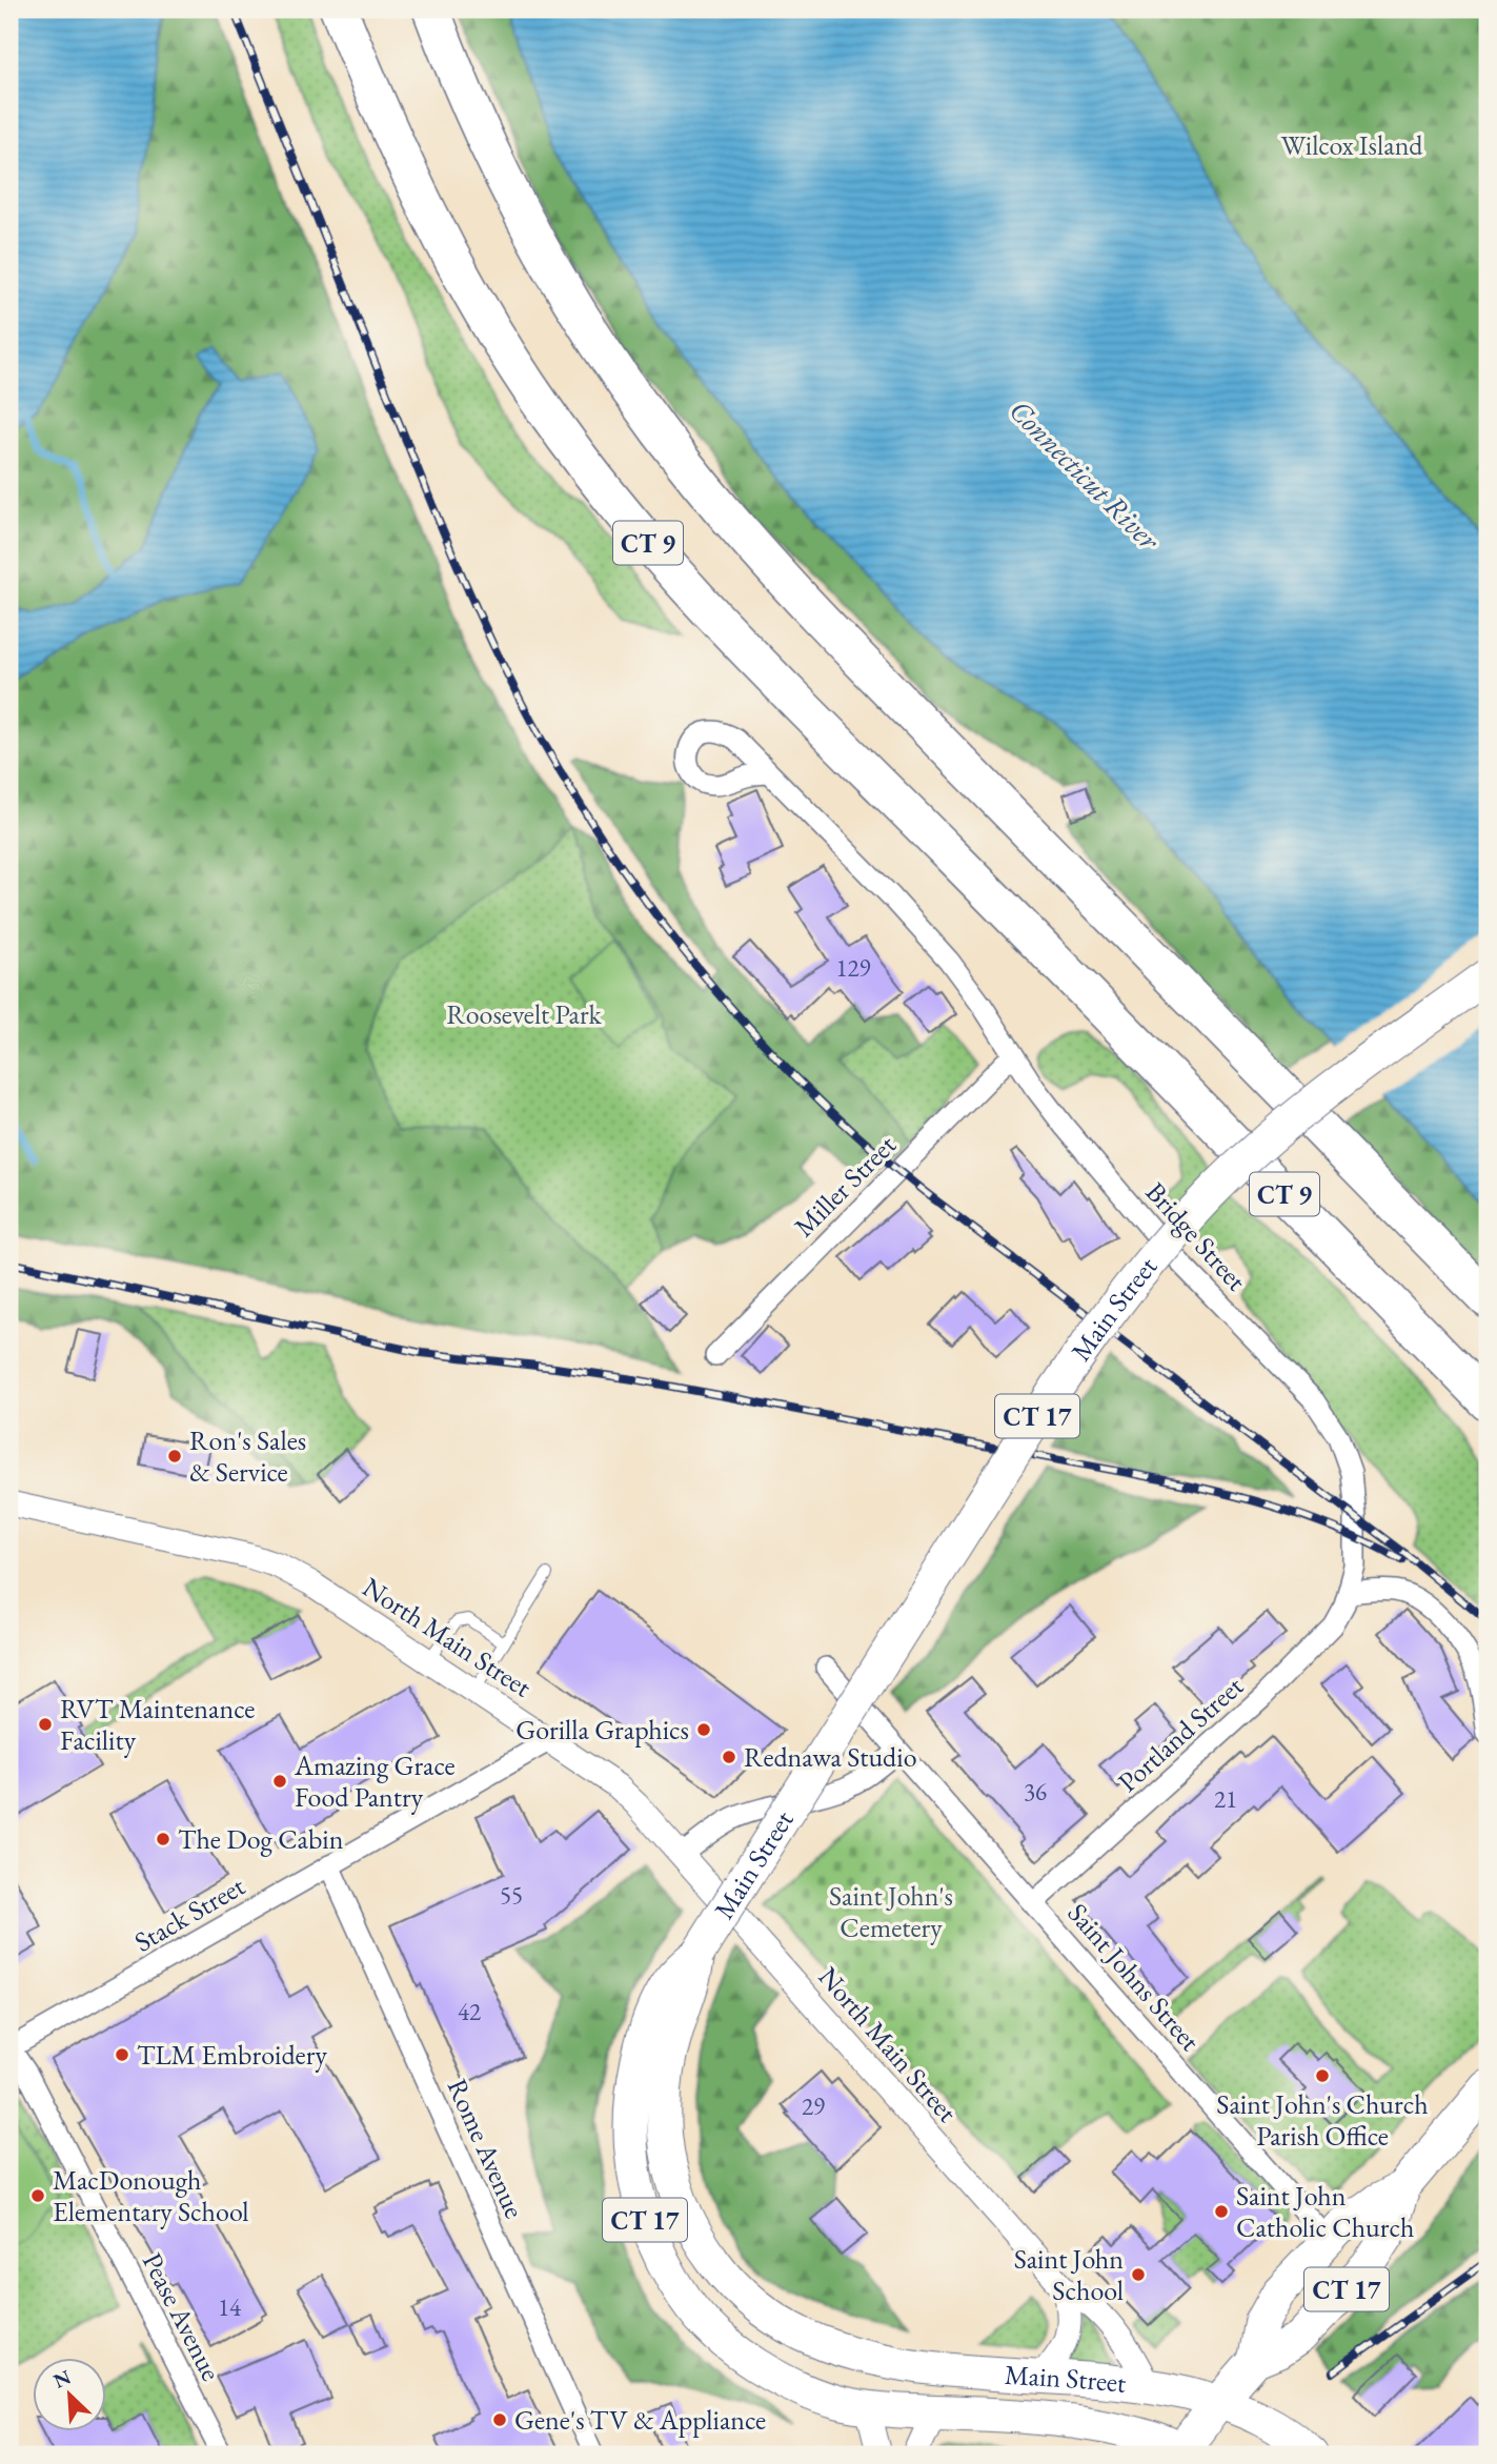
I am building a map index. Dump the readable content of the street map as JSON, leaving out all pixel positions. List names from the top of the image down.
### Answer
{
  "streets": {
    "highway": ["CT 9", "Main Street", "CT 17"],
    "street": [
      "Miller Street",
      "Bridge Street",
      "North Main Street",
      "Portland Street",
      "Stack Street",
      "Saint Johns Street",
      "Rome Avenue",
      "Pease Avenue"
    ]
  },
  "crossings": [
    ["Miller Street", "Bridge Street"],
    ["Bridge Street", "Portland Street"],
    ["Main Street", "CT 17"],
    ["Main Street", "North Main Street"],
    ["CT 17", "Saint Johns Street"],
    ["North Main Street", "Stack Street"],
    ["Portland Street", "Saint Johns Street"],
    ["Stack Street", "Rome Avenue"],
    ["Stack Street", "Pease Avenue"]
  ],
  "water": ["Connecticut River"],
  "parks": ["Wilcox Island", "Roosevelt Park", "Saint John's Cemetery"],
  "places": [
    "Ron's Sales & Service",
    "RVT Maintenance Facility",
    "Gorilla Graphics",
    "Rednawa Studio",
    "Amazing Grace Food Pantry",
    "The Dog Cabin",
    "TLM Embroidery",
    "Saint John's Church Parish Office",
    "MacDonough Elementary School",
    "Saint John Catholic Church",
    "Saint John School",
    "Gene's TV & Appliance"
  ],
  "house_numbers": [
    "129",
    "36",
    "21",
    "55",
    "42",
    "29",
    "14"
  ],
  "north": "top left"
}
